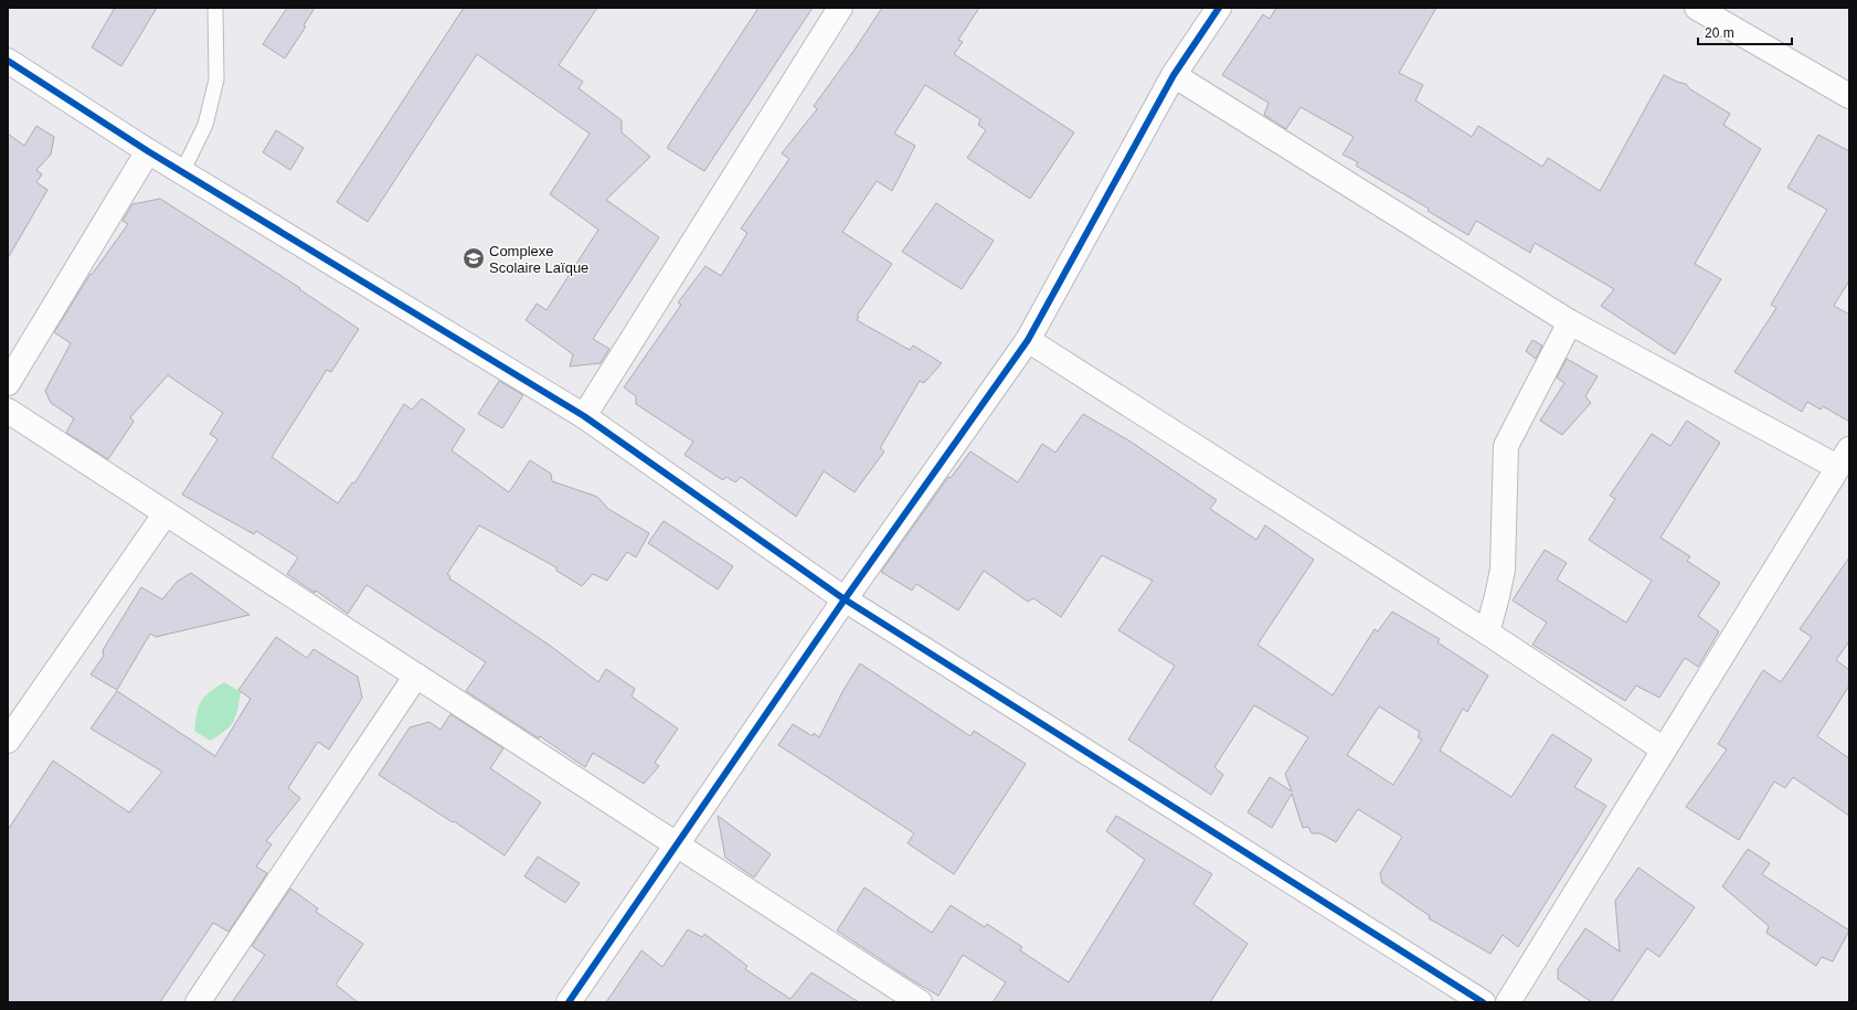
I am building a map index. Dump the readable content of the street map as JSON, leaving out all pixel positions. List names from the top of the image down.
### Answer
{
  "places": {
    "school or university": ["Complexe Scolaire Laïque"]
  },
  "scale_bar": "20 m"
}
